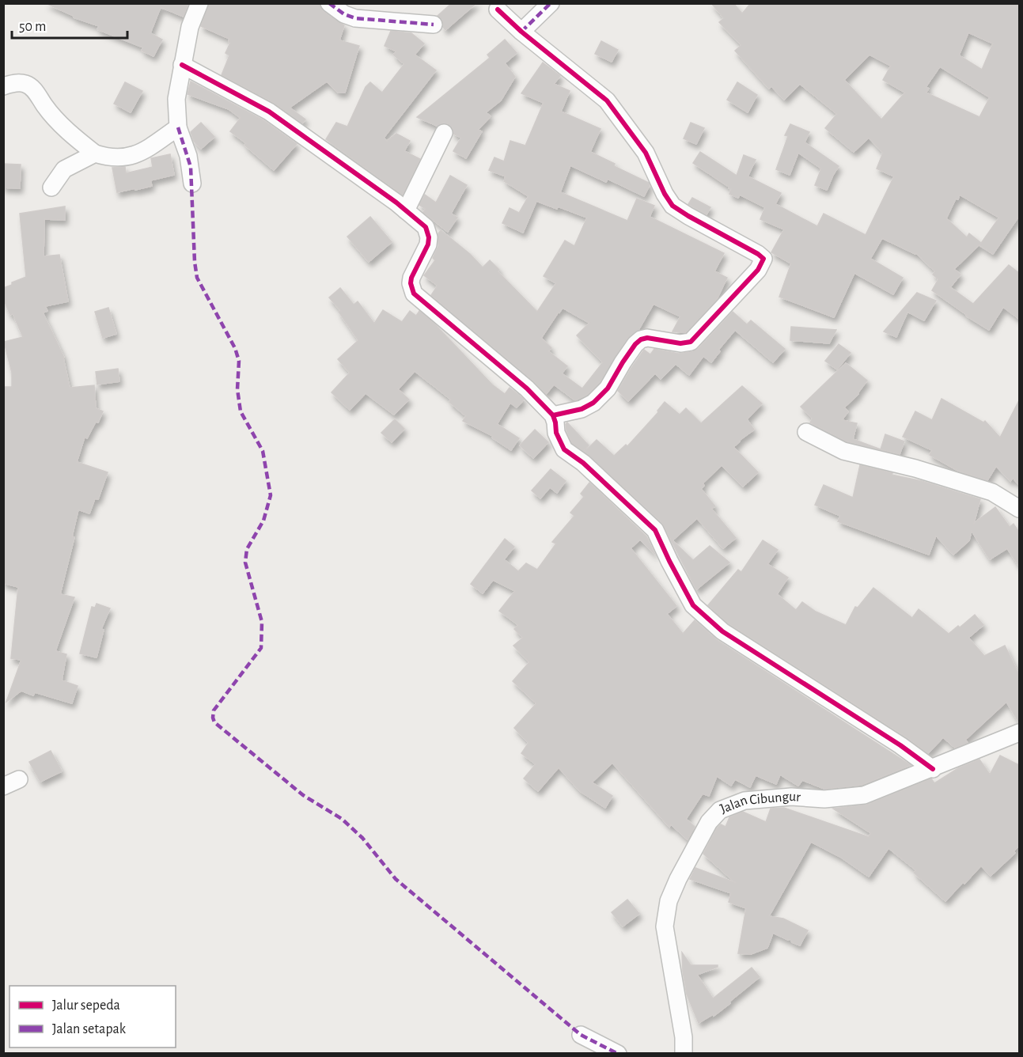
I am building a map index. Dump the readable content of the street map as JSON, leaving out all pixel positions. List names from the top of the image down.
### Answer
{
  "streets": {
    "street": ["Jalan Cibungur"]
  },
  "legend": ["Jalur sepeda", "Jalan setapak"],
  "scale_bar": "50 m"
}
